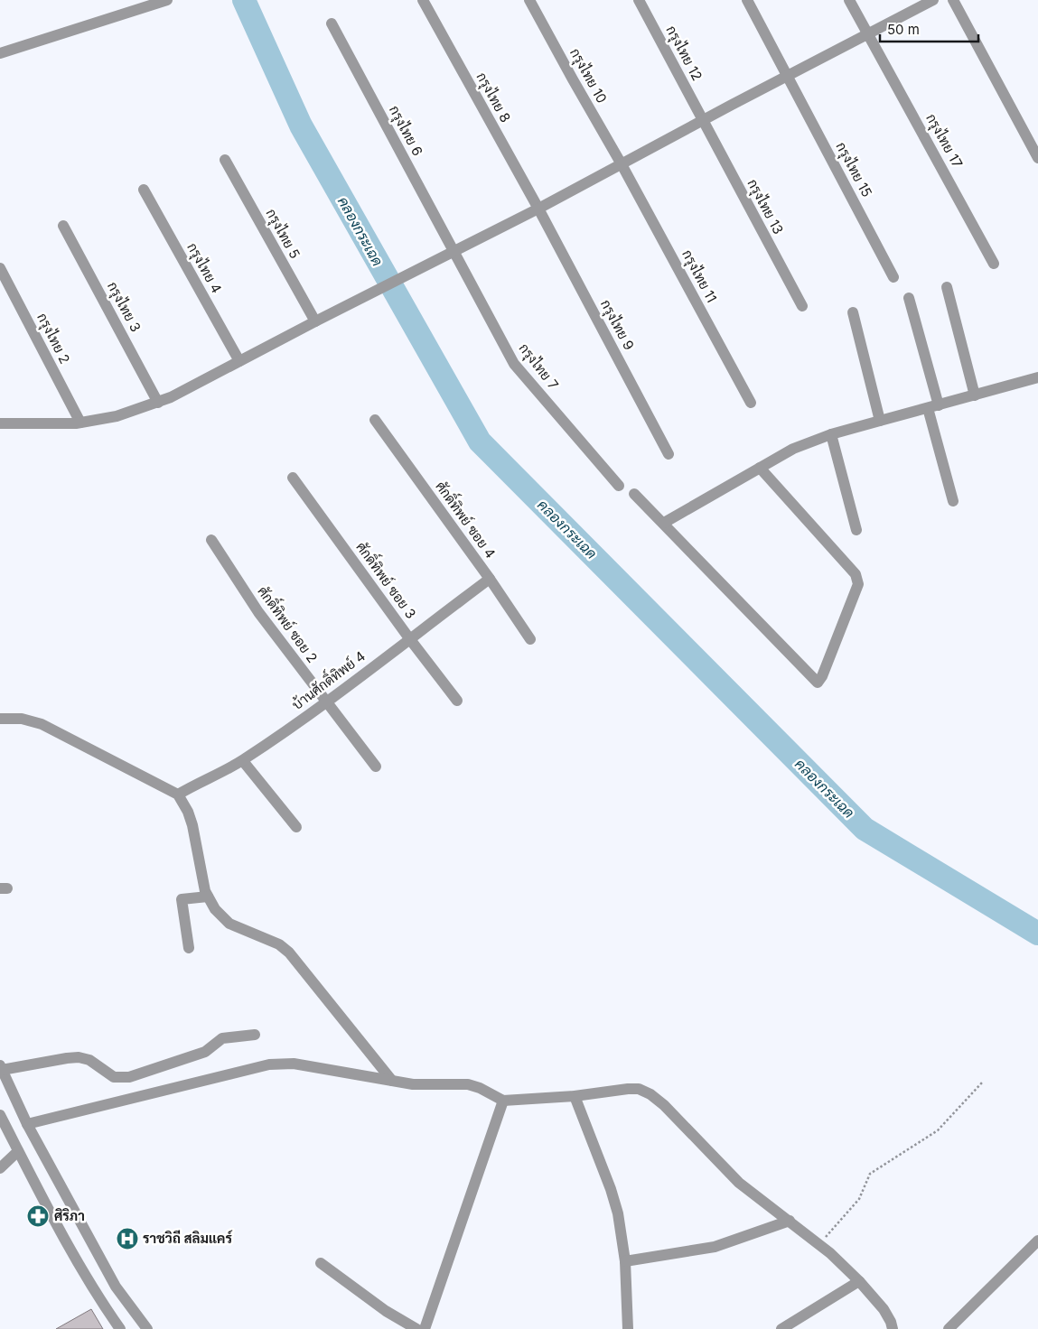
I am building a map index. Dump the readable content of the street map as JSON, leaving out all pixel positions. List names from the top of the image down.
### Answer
{
  "streets": {
    "street": [
      "กรุงไทย 12",
      "กรุงไทย 10",
      "กรุงไทย 8",
      "กรุงไทย 6",
      "กรุงไทย 17",
      "กรุงไทย 15",
      "กรุงไทย 13",
      "กรุงไทย 5",
      "กรุงไทย 4",
      "กรุงไทย 11",
      "กรุงไทย 3",
      "กรุงไทย 9",
      "กรุงไทย 2",
      "กรุงไทย 7",
      "ศักดิ์ทิพย์ ซอย 4",
      "ศักดิ์ทิพย์ ซอย 3",
      "ศักดิ์ทิพย์ ซอย 2",
      "บ้านศักดิ์ทิพย์ 4"
    ]
  },
  "crossings": [
    ["กรุงไทย 12", "กรุงไทย 13"],
    ["กรุงไทย 10", "กรุงไทย 11"],
    ["กรุงไทย 8", "กรุงไทย 9"],
    ["กรุงไทย 6", "กรุงไทย 7"],
    ["ศักดิ์ทิพย์ ซอย 4", "บ้านศักดิ์ทิพย์ 4"],
    ["ศักดิ์ทิพย์ ซอย 3", "บ้านศักดิ์ทิพย์ 4"],
    ["ศักดิ์ทิพย์ ซอย 2", "บ้านศักดิ์ทิพย์ 4"]
  ],
  "water": ["คลองกระเฉด"],
  "places": {
    "pharmacy": ["ศิริภา"],
    "hospital": ["ราชวิถี สลิมแคร์"]
  },
  "scale_bar": "50 m"
}
